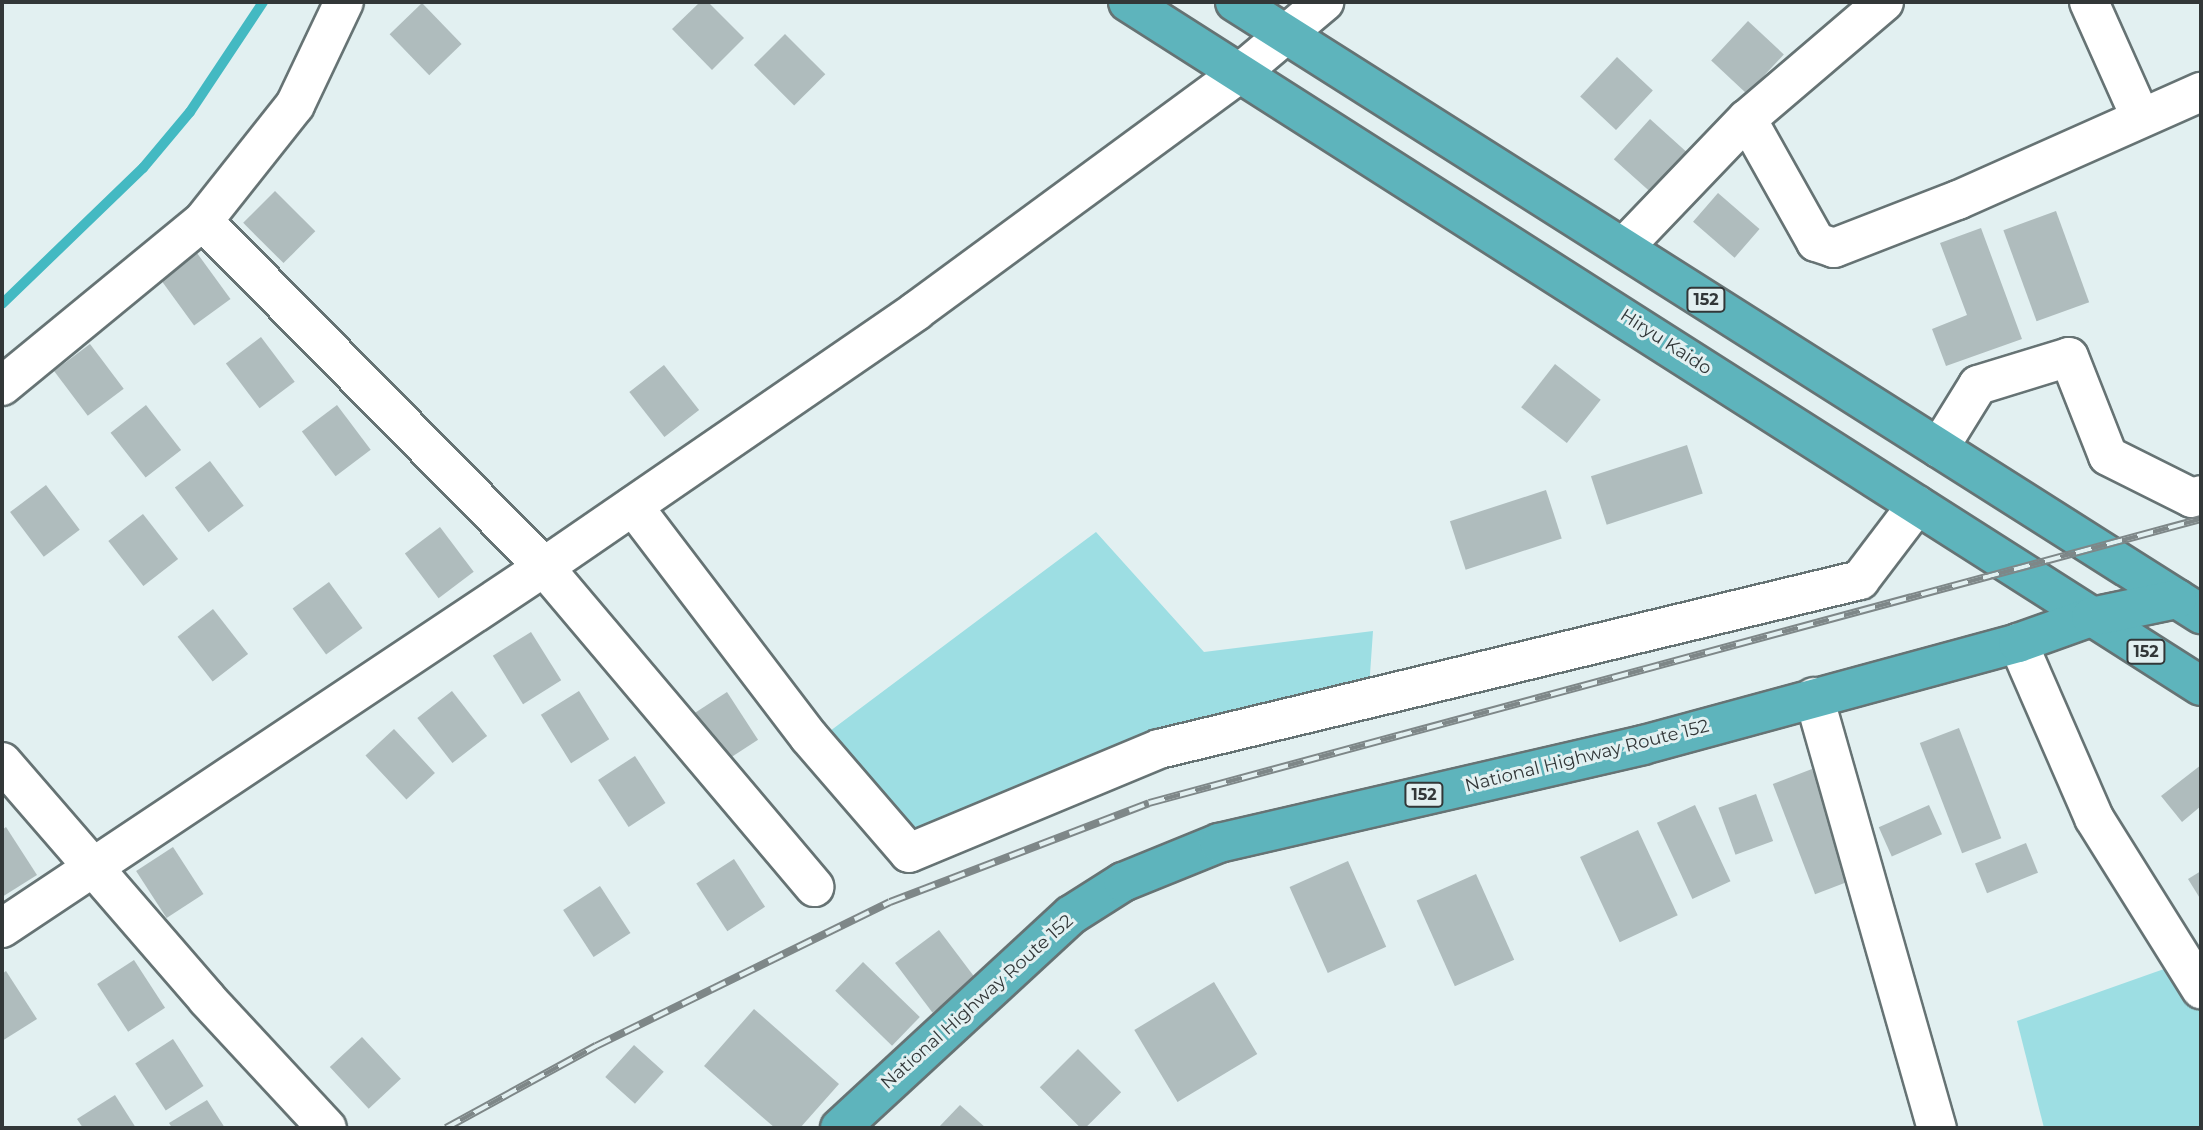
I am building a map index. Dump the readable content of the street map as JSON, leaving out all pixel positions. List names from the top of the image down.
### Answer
{
  "streets": {
    "highway": ["152", "Hiryu Kaido", "National Highway Route 152"]
  },
  "crossings": [
    ["152", "Hiryu Kaido"],
    ["152", "National Highway Route 152"],
    ["Hiryu Kaido", "National Highway Route 152"]
  ]
}
